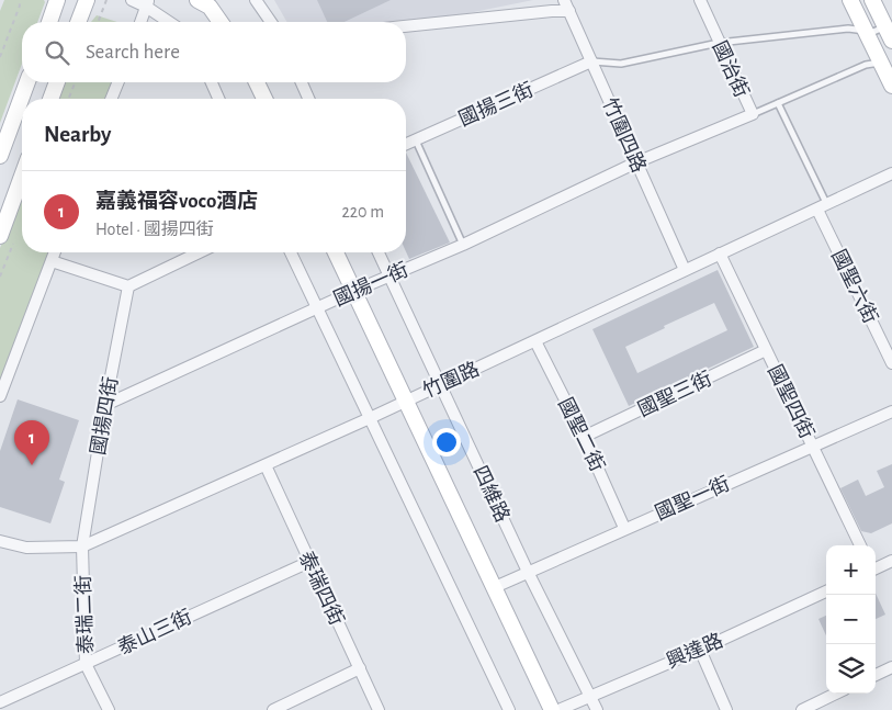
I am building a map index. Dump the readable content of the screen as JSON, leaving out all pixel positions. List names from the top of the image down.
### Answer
{
  "streets": {
    "street": [
      "國治街",
      "國揚三街",
      "竹圍四路",
      "國揚一街",
      "國聖六街",
      "竹圍路",
      "國聖三街",
      "國聖四街",
      "國揚四街",
      "國聖二街",
      "四維路",
      "國聖一街",
      "泰瑞四街",
      "泰瑞二街",
      "泰山三街",
      "興達路"
    ]
  },
  "crossings": [
    ["國治街", "竹圍四路"],
    ["國治街", "國揚一街"],
    ["國揚三街", "竹圍四路"],
    ["竹圍四路", "國揚一街"],
    ["竹圍四路", "竹圍路"],
    ["國揚一街", "國揚四街"],
    ["國揚一街", "四維路"],
    ["國聖六街", "竹圍路"],
    ["竹圍路", "國聖四街"],
    ["竹圍路", "國揚四街"],
    ["竹圍路", "國聖二街"],
    ["竹圍路", "四維路"],
    ["竹圍路", "泰瑞四街"],
    ["竹圍路", "泰瑞二街"],
    ["國聖三街", "國聖四街"],
    ["國聖三街", "國聖二街"],
    ["國聖四街", "國聖一街"],
    ["國揚四街", "泰瑞二街"],
    ["國聖二街", "國聖一街"],
    ["四維路", "國聖一街"],
    ["四維路", "興達路"],
    ["泰瑞四街", "泰山三街"],
    ["泰瑞二街", "泰山三街"]
  ],
  "page": {
    "search": "Search here",
    "heading": "Nearby",
    "list": [
      {
        "mark": "1",
        "name": "嘉義福容voco酒店",
        "note": "Hotel · 國揚四街",
        "value": "220 m"
      }
    ],
    "pins": "1",
    "map_buttons": ["+", "−"]
  }
}
